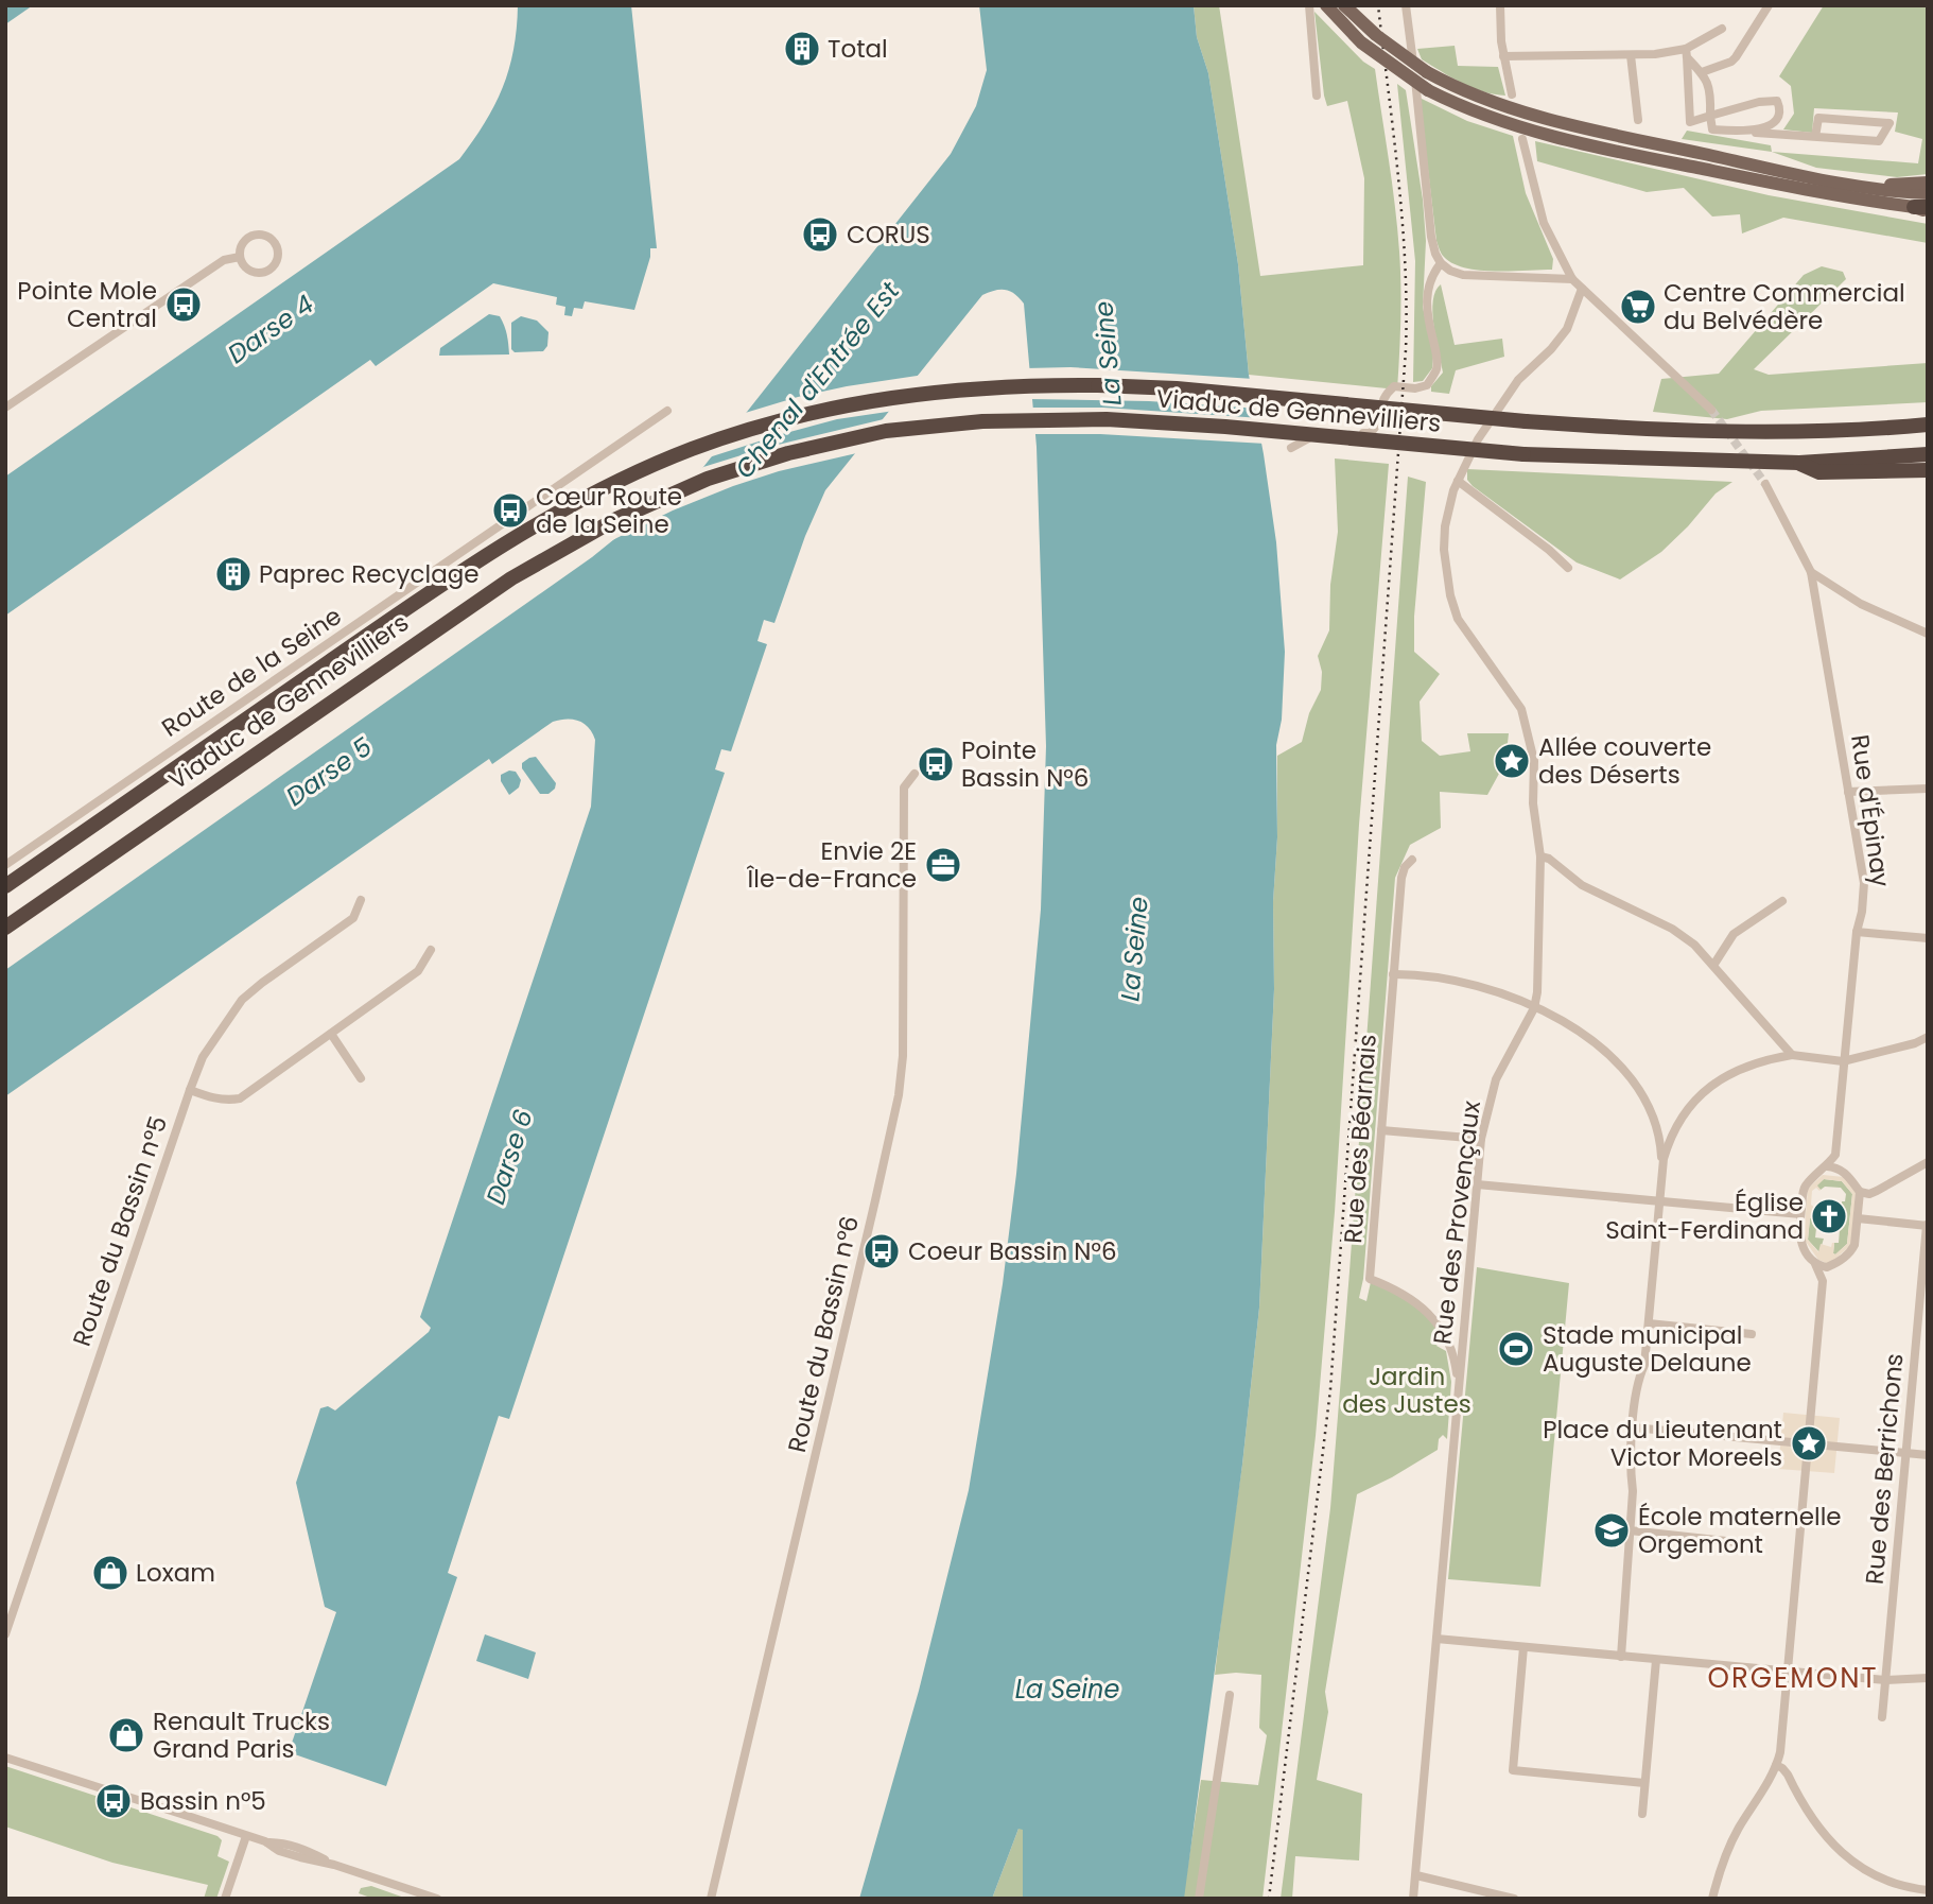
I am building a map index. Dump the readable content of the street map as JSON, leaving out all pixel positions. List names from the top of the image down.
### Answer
{
  "streets": {
    "highway": ["Viaduc de Gennevilliers"],
    "street": [
      "Route de la Seine",
      "Rue d'Épinay",
      "Rue des Béarnais",
      "Rue des Provençaux",
      "Route du Bassin n°5",
      "Route du Bassin n°6",
      "Rue des Berrichons"
    ]
  },
  "crossings": [
    ["Rue des Béarnais", "Rue des Provençaux"]
  ],
  "districts": ["ORGEMONT"],
  "water": [
    "Darse 4",
    "La Seine",
    "Chenal d'Entrée Est",
    "Darse 5",
    "Darse 6"
  ],
  "parks": ["Jardin des Justes"],
  "places": {
    "building": ["Total", "Paprec Recyclage"],
    "bus stop": [
      "CORUS",
      "Pointe Mole Central",
      "Cœur Route de la Seine",
      "Pointe Bassin N°6",
      "Coeur Bassin N°6",
      "Bassin n°5"
    ],
    "supermarket": ["Centre Commercial du Belvédère"],
    "place": ["Allée couverte des Déserts", "Place du Lieutenant Victor Moreels"],
    "office": ["Envie 2E Île-de-France"],
    "church": ["Église Saint-Ferdinand"],
    "sports": ["Stade municipal Auguste Delaune"],
    "school or university": ["École maternelle Orgemont"],
    "shop": ["Loxam", "Renault Trucks Grand Paris"]
  }
}
